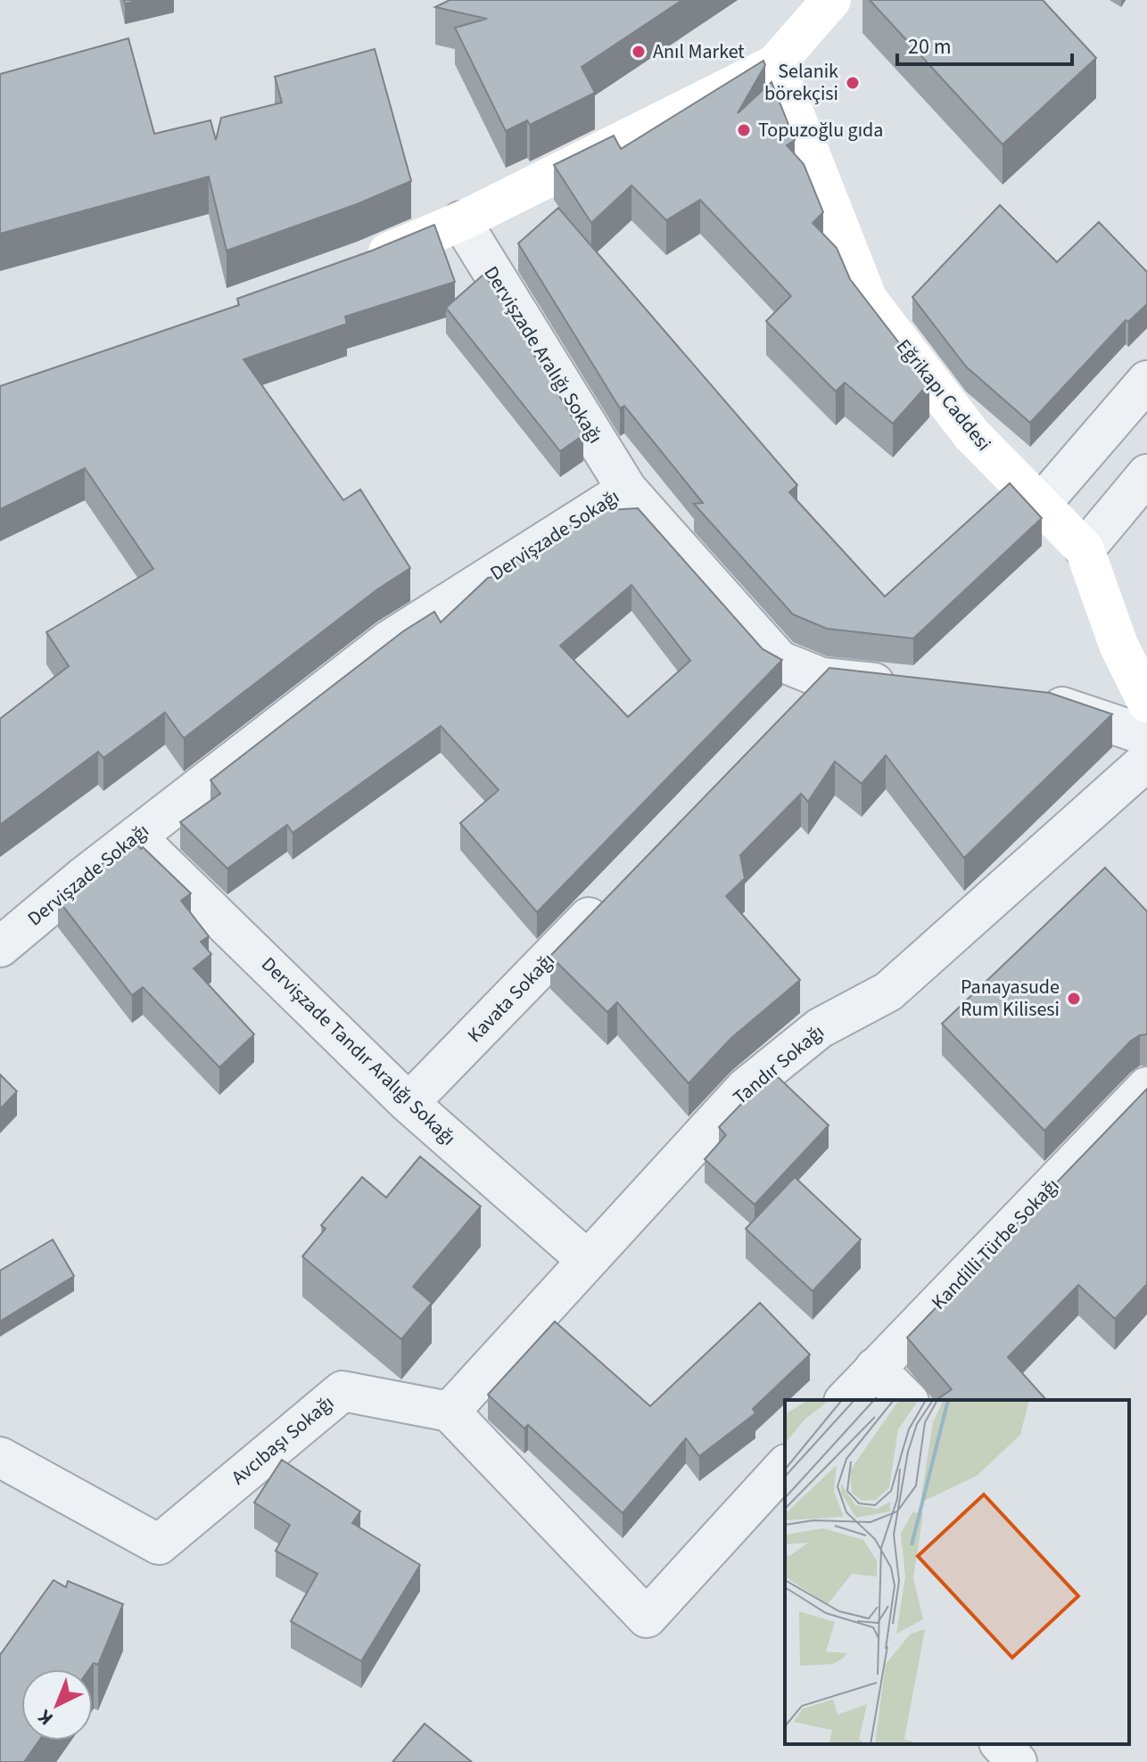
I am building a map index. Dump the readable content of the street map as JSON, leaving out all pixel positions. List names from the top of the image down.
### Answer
{
  "streets": {
    "street": [
      "Dervişzade Aralığı Sokağı",
      "Eğrikapı Caddesi",
      "Dervişzade Sokağı",
      "Kavata Sokağı",
      "Dervişzade Tandır Aralığı Sokağı",
      "Tandır Sokağı",
      "Kandilli Türbe Sokağı",
      "Avcıbaşı Sokağı"
    ]
  },
  "crossings": [
    ["Dervişzade Aralığı Sokağı", "Dervişzade Sokağı"],
    ["Dervişzade Sokağı", "Dervişzade Tandır Aralığı Sokağı"],
    ["Kavata Sokağı", "Dervişzade Tandır Aralığı Sokağı"],
    ["Dervişzade Tandır Aralığı Sokağı", "Tandır Sokağı"],
    ["Tandır Sokağı", "Avcıbaşı Sokağı"]
  ],
  "places": [
    "Anıl Market",
    "Selanik börekçisi",
    "Topuzoğlu gıda",
    "Panayasude Rum Kilisesi"
  ],
  "scale_bar": "20 m",
  "north": "bottom left"
}
